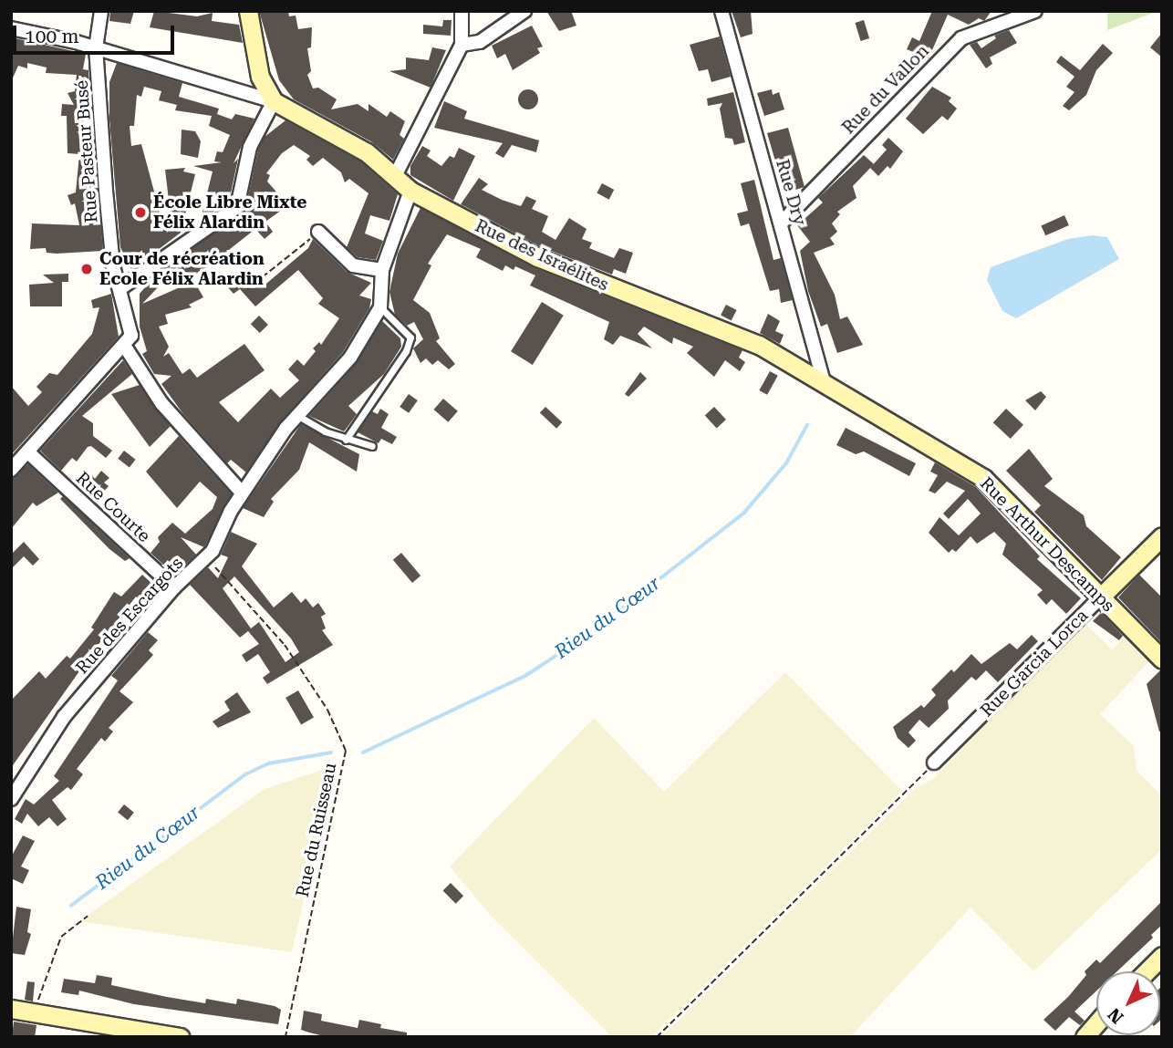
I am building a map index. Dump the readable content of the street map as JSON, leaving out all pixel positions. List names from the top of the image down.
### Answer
{
  "streets": {
    "street": [
      "Rue du Vallon",
      "Rue Pasteur Busé",
      "Rue Dry",
      "Rue des Israélites",
      "Rue Courte",
      "Rue Arthur Descamps",
      "Rue des Escargots",
      "Rue Garcia Lorca"
    ],
    "path": ["Rue du Ruisseau"]
  },
  "crossings": [
    ["Rue du Vallon", "Rue Dry"],
    ["Rue Dry", "Rue des Israélites"],
    ["Rue Dry", "Rue Arthur Descamps"],
    ["Rue des Israélites", "Rue Arthur Descamps"],
    ["Rue des Israélites", "Rue des Escargots"],
    ["Rue Courte", "Rue des Escargots"],
    ["Rue Arthur Descamps", "Rue Garcia Lorca"],
    ["Rue des Escargots", "Rue du Ruisseau"]
  ],
  "water": ["Rieu du Cœur"],
  "places": ["École Libre Mixte Félix Alardin", "Cour de récréation Ecole Félix Alardin"],
  "scale_bar": "100 m",
  "north": "bottom left"
}
